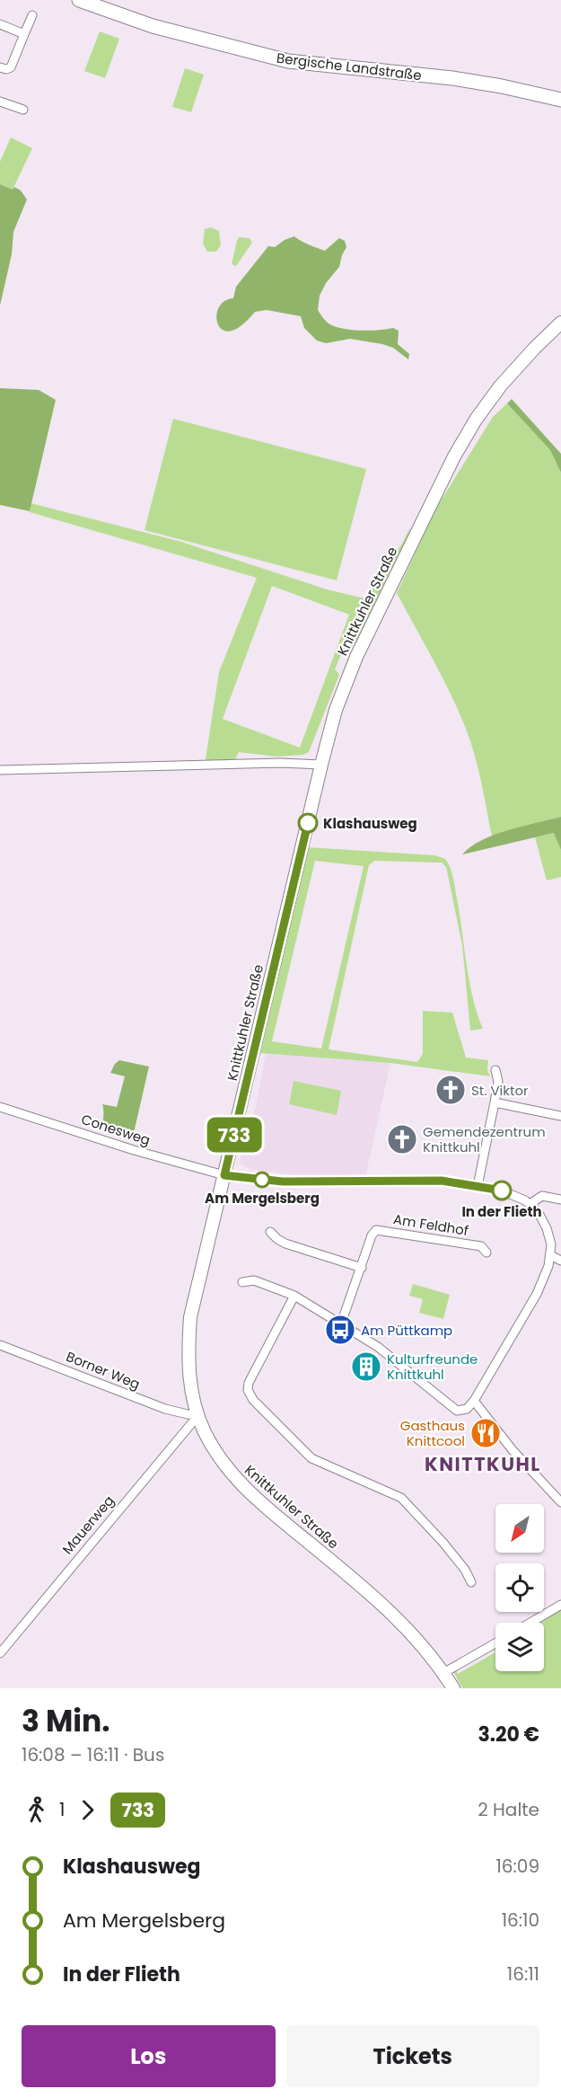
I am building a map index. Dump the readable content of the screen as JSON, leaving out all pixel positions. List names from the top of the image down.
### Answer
{
  "streets": {
    "main road": ["Bergische Landstraße"],
    "street": [
      "Knittkuhler Straße",
      "Conesweg",
      "Am Feldhof",
      "Borner Weg",
      "Mauerweg"
    ]
  },
  "crossings": [
    ["Knittkuhler Straße", "Conesweg"],
    ["Knittkuhler Straße", "Borner Weg"],
    ["Knittkuhler Straße", "Mauerweg"],
    ["Borner Weg", "Mauerweg"]
  ],
  "districts": ["KNITTKUHL"],
  "places": {
    "other": ["Klashausweg", "Am Mergelsberg", "In der Flieth"],
    "church": ["St. Viktor", "Gemendezentrum Knittkuhl"],
    "bus stop": ["Am Püttkamp"],
    "building": ["Kulturfreunde Knittkuhl"],
    "restaurant": ["Gasthaus Knittcool"]
  },
  "lines": ["bus line 733"],
  "north": "bottom left",
  "page": {
    "on_map": "733",
    "heading": ["3 Min.", "16:08 – 16:11 · Bus", "3.20 €"],
    "legs": ["1", "733", "2 Halte"],
    "list": [
      {
        "name": "Klashausweg",
        "value": "16:09"
      },
      {
        "name": "Am Mergelsberg",
        "value": "16:10"
      },
      {
        "name": "In der Flieth",
        "value": "16:11"
      }
    ],
    "buttons": ["Los", "Tickets"]
  }
}
